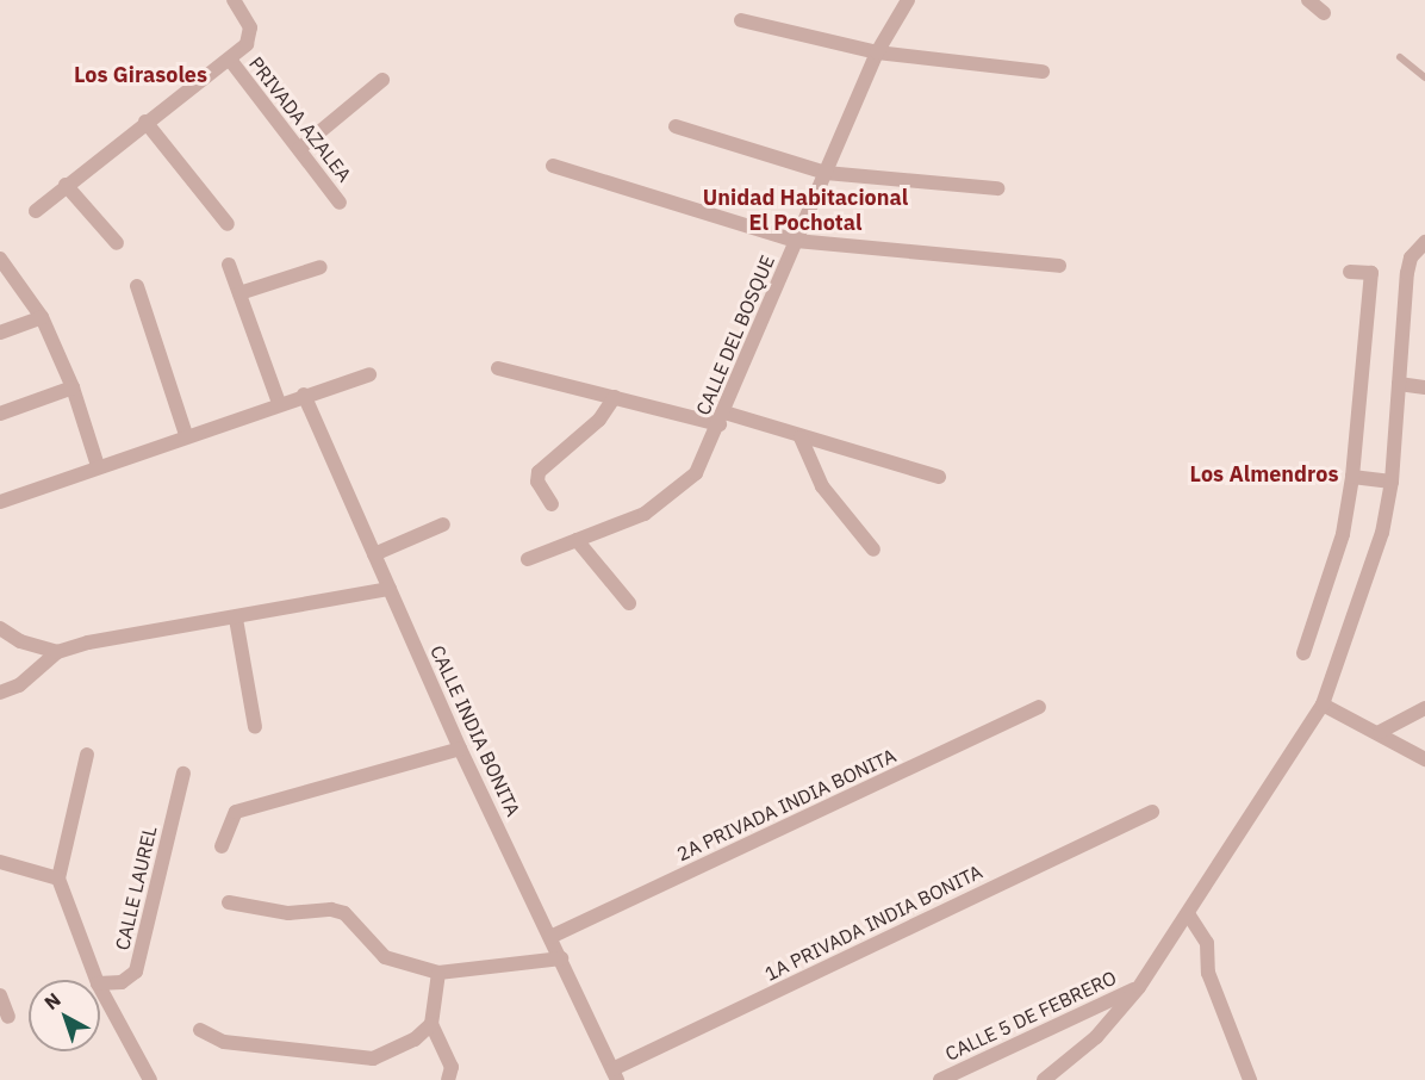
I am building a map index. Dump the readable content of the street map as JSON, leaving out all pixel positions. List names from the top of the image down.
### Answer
{
  "streets": {
    "street": [
      "PRIVADA AZALEA",
      "CALLE DEL BOSQUE",
      "CALLE INDIA BONITA",
      "2A PRIVADA INDIA BONITA",
      "CALLE LAUREL",
      "1A PRIVADA INDIA BONITA",
      "CALLE 5 DE FEBRERO"
    ]
  },
  "crossings": [
    ["CALLE INDIA BONITA", "2A PRIVADA INDIA BONITA"],
    ["CALLE INDIA BONITA", "1A PRIVADA INDIA BONITA"]
  ],
  "districts": ["Los Girasoles", "Unidad Habitacional El Pochotal", "Los Almendros"],
  "north": "top left"
}
